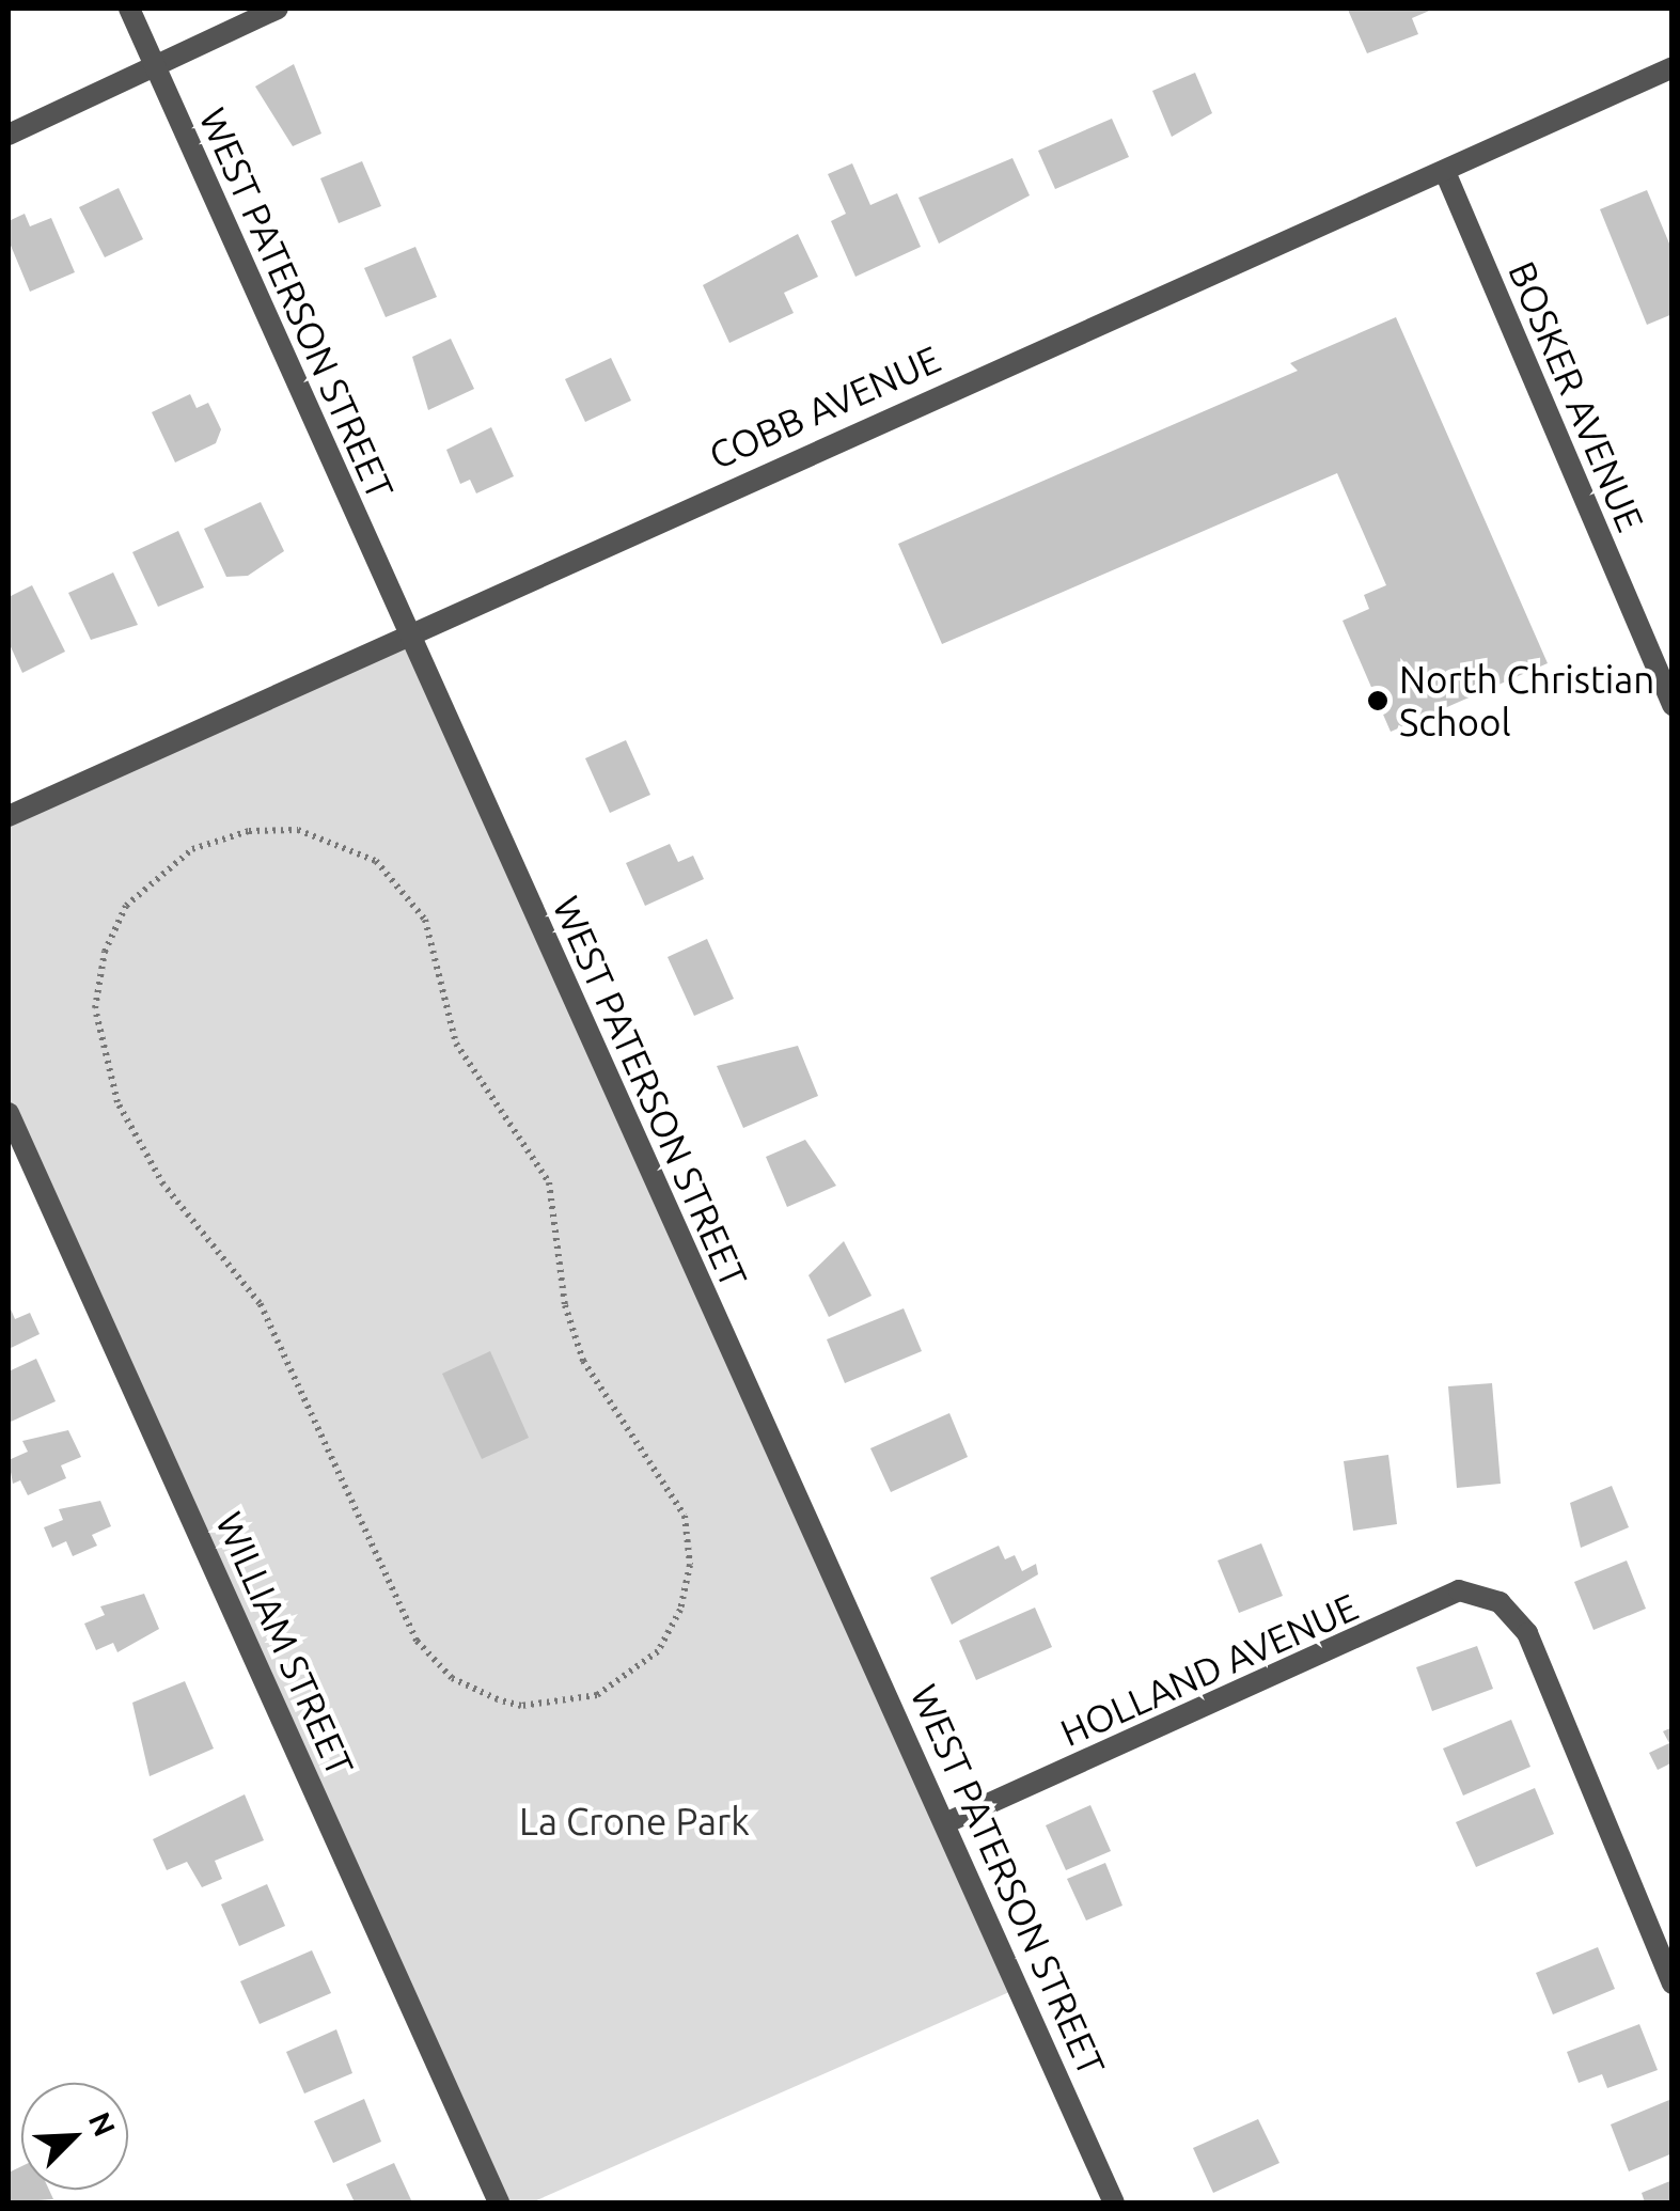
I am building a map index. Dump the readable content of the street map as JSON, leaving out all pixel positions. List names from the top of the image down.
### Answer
{
  "streets": {
    "street": [
      "WEST PATERSON STREET",
      "BOSKER AVENUE",
      "COBB AVENUE",
      "WILLIAM STREET",
      "HOLLAND AVENUE"
    ]
  },
  "crossings": [
    ["WEST PATERSON STREET", "COBB AVENUE"],
    ["WEST PATERSON STREET", "HOLLAND AVENUE"],
    ["BOSKER AVENUE", "COBB AVENUE"]
  ],
  "parks": ["La Crone Park"],
  "places": ["North Christian School"],
  "north": "top right"
}
